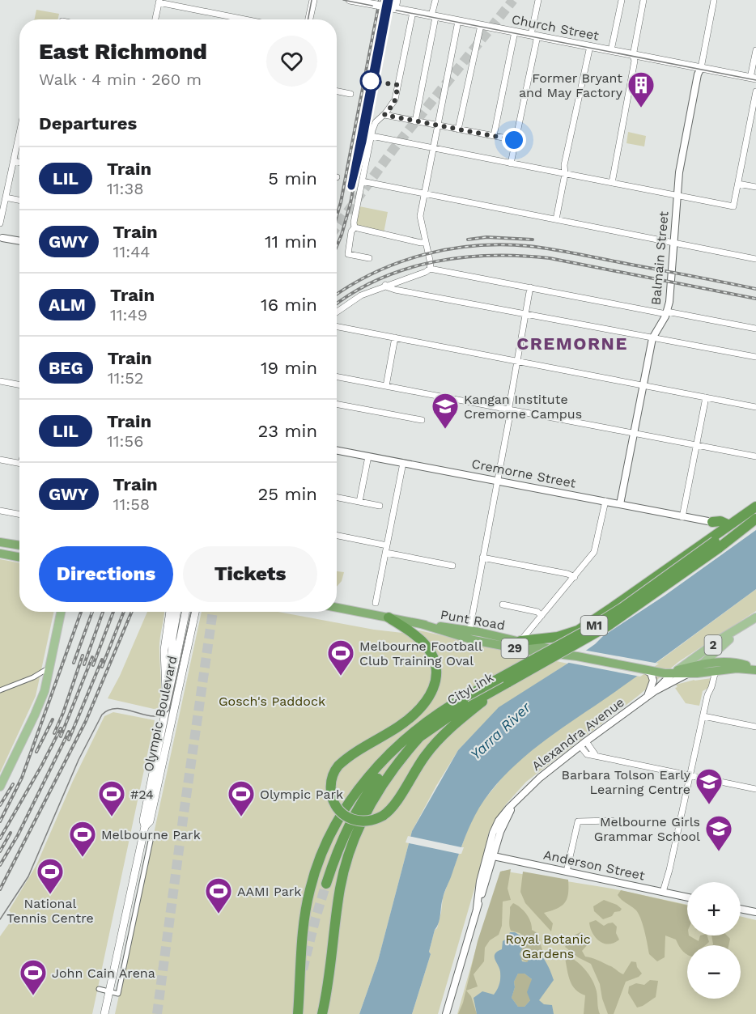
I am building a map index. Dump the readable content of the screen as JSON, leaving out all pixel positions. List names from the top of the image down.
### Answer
{
  "streets": {
    "highway": [
      "Punt Road",
      "M1",
      "2",
      "29",
      "CityLink",
      "Alexandra Avenue"
    ],
    "main road": ["Church Street", "Olympic Boulevard"],
    "street": ["Balmain Street", "Cremorne Street", "Anderson Street"]
  },
  "crossings": [
    ["Church Street", "Balmain Street"],
    ["Balmain Street", "Cremorne Street"],
    ["Punt Road", "Alexandra Avenue"],
    ["M1", "CityLink"],
    ["Alexandra Avenue", "Anderson Street"]
  ],
  "districts": ["CREMORNE"],
  "water": ["Yarra River"],
  "parks": ["Gosch's Paddock", "Royal Botanic Gardens"],
  "places": {
    "building": ["Former Bryant and May Factory"],
    "school or university": ["Kangan Institute Cremorne Campus", "Barbara Tolson Early Learning Centre", "Melbourne Girls Grammar School"],
    "sports": [
      "Melbourne Football Club Training Oval",
      "#24",
      "Olympic Park",
      "Melbourne Park",
      "National Tennis Centre",
      "AAMI Park",
      "John Cain Arena"
    ]
  },
  "page": {
    "heading": [
      ["East Richmond", "Walk · 4 min · 260 m"],
      "Departures"
    ],
    "list": [
      {
        "mark": "LIL",
        "name": "Train",
        "note": "11:38",
        "value": "5 min"
      },
      {
        "mark": "GWY",
        "name": "Train",
        "note": "11:44",
        "value": "11 min"
      },
      {
        "mark": "ALM",
        "name": "Train",
        "note": "11:49",
        "value": "16 min"
      },
      {
        "mark": "BEG",
        "name": "Train",
        "note": "11:52",
        "value": "19 min"
      },
      {
        "mark": "LIL",
        "name": "Train",
        "note": "11:56",
        "value": "23 min"
      },
      {
        "mark": "GWY",
        "name": "Train",
        "note": "11:58",
        "value": "25 min"
      }
    ],
    "buttons": ["Directions", "Tickets"],
    "map_buttons": ["+", "−"]
  }
}
